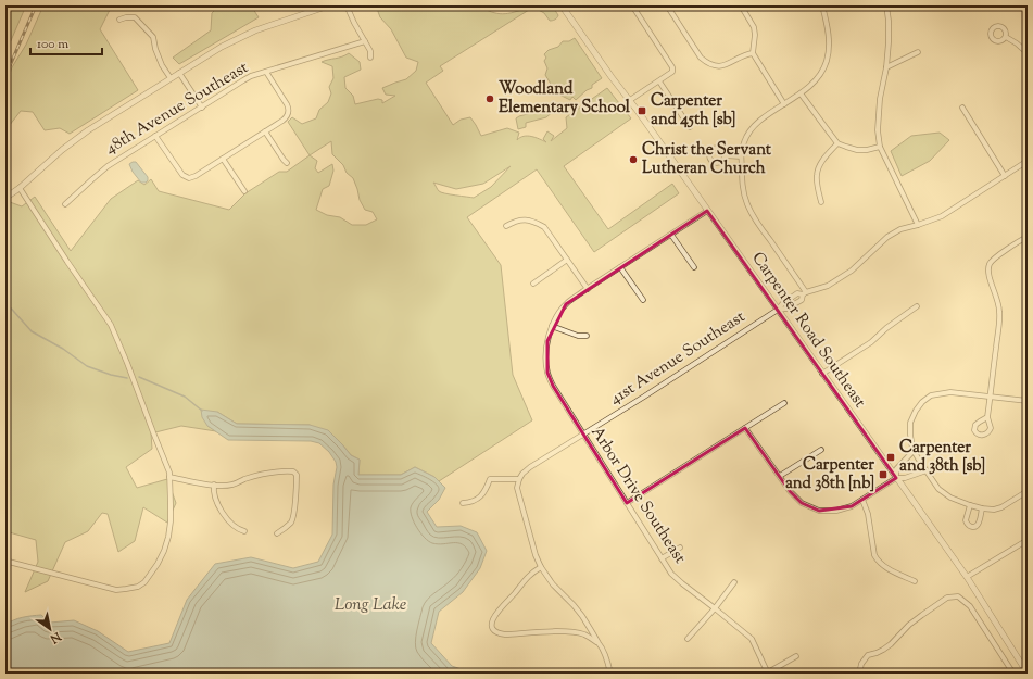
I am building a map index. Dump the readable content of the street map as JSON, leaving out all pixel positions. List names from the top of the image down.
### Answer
{
  "streets": {
    "street": [
      "48th Avenue Southeast",
      "Carpenter Road Southeast",
      "41st Avenue Southeast",
      "Arbor Drive Southeast"
    ]
  },
  "crossings": [
    ["Carpenter Road Southeast", "41st Avenue Southeast"],
    ["Carpenter Road Southeast", "Arbor Drive Southeast"],
    ["41st Avenue Southeast", "Arbor Drive Southeast"]
  ],
  "water": ["Long Lake"],
  "places": {
    "other": ["Woodland Elementary School", "Christ the Servant Lutheran Church"],
    "transit": ["Carpenter and 45th [sb]", "Carpenter and 38th [sb]", "Carpenter and 38th [nb]"]
  },
  "scale_bar": "100 m",
  "north": "bottom right"
}
